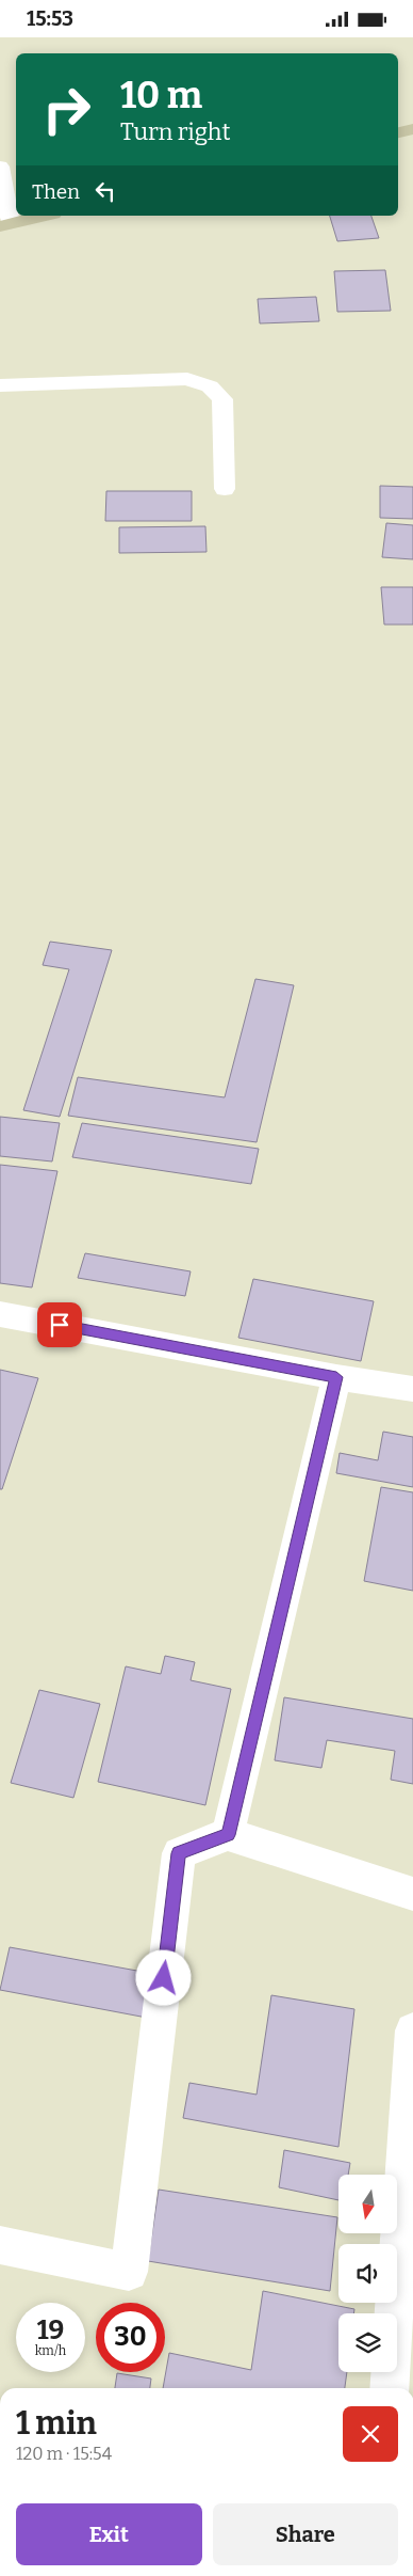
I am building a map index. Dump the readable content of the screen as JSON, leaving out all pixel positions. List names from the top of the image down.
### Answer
{
  "north": "bottom",
  "page": {
    "status": "15:53",
    "turn": ["10 m", "Turn right"],
    "then": "Then",
    "speed": "19 km/h",
    "limit": "30",
    "heading": ["1 min", "120 m · 15:54"],
    "buttons": ["Exit", "Share"]
  }
}
